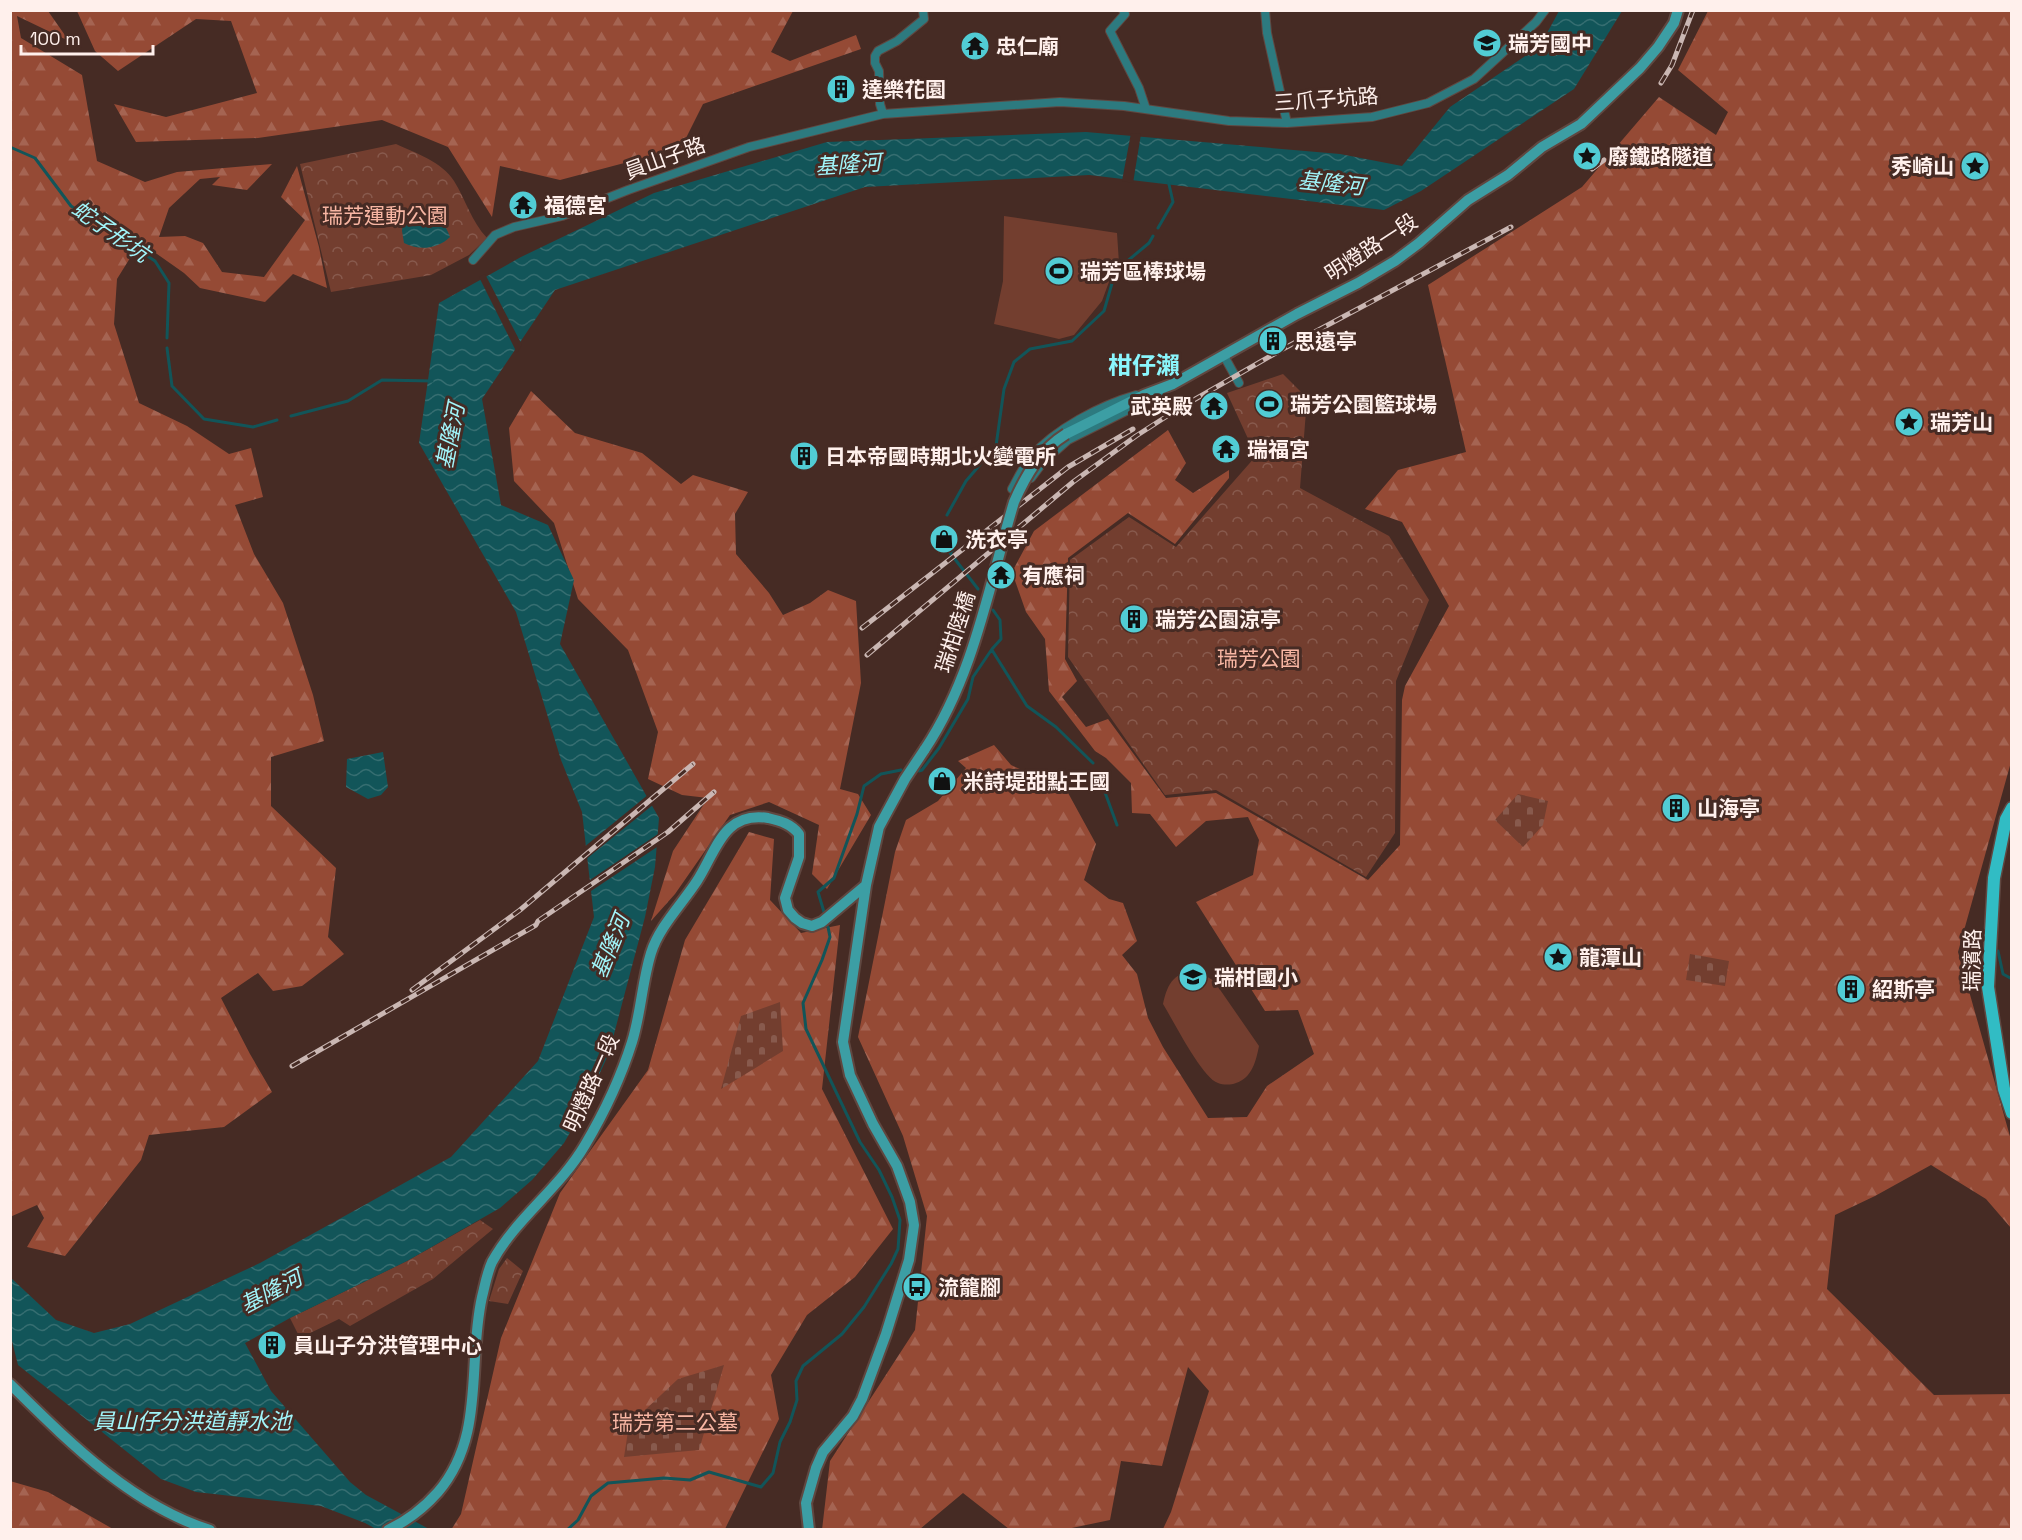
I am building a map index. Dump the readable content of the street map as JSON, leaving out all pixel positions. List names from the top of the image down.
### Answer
{
  "streets": {
    "main road": ["明燈路一段", "瑞柑陸橋", "瑞濱路"],
    "street": ["三爪子坑路", "員山子路"]
  },
  "crossings": [
    ["三爪子坑路", "員山子路"],
    ["明燈路一段", "瑞柑陸橋"]
  ],
  "districts": ["柑仔瀨"],
  "water": ["基隆河", "蛇子形坑", "員山仔分洪道靜水池"],
  "parks": ["瑞芳運動公園", "瑞芳公園", "瑞芳第二公墓"],
  "places": {
    "school or university": ["瑞芳國中", "瑞柑國小"],
    "temple": [
      "忠仁廟",
      "福德宮",
      "武英殿",
      "瑞福宮",
      "有應祠"
    ],
    "building": [
      "達樂花園",
      "思遠亭",
      "日本帝國時期北火變電所",
      "瑞芳公園涼亭",
      "山海亭",
      "紹斯亭",
      "員山子分洪管理中心"
    ],
    "place": [
      "廢鐵路隧道",
      "秀崎山",
      "瑞芳山",
      "龍潭山"
    ],
    "sports": ["瑞芳區棒球場", "瑞芳公園籃球場"],
    "shop": ["洗衣亭", "米詩堤甜點王國"],
    "bus stop": ["流籠腳"]
  },
  "scale_bar": "100 m"
}
